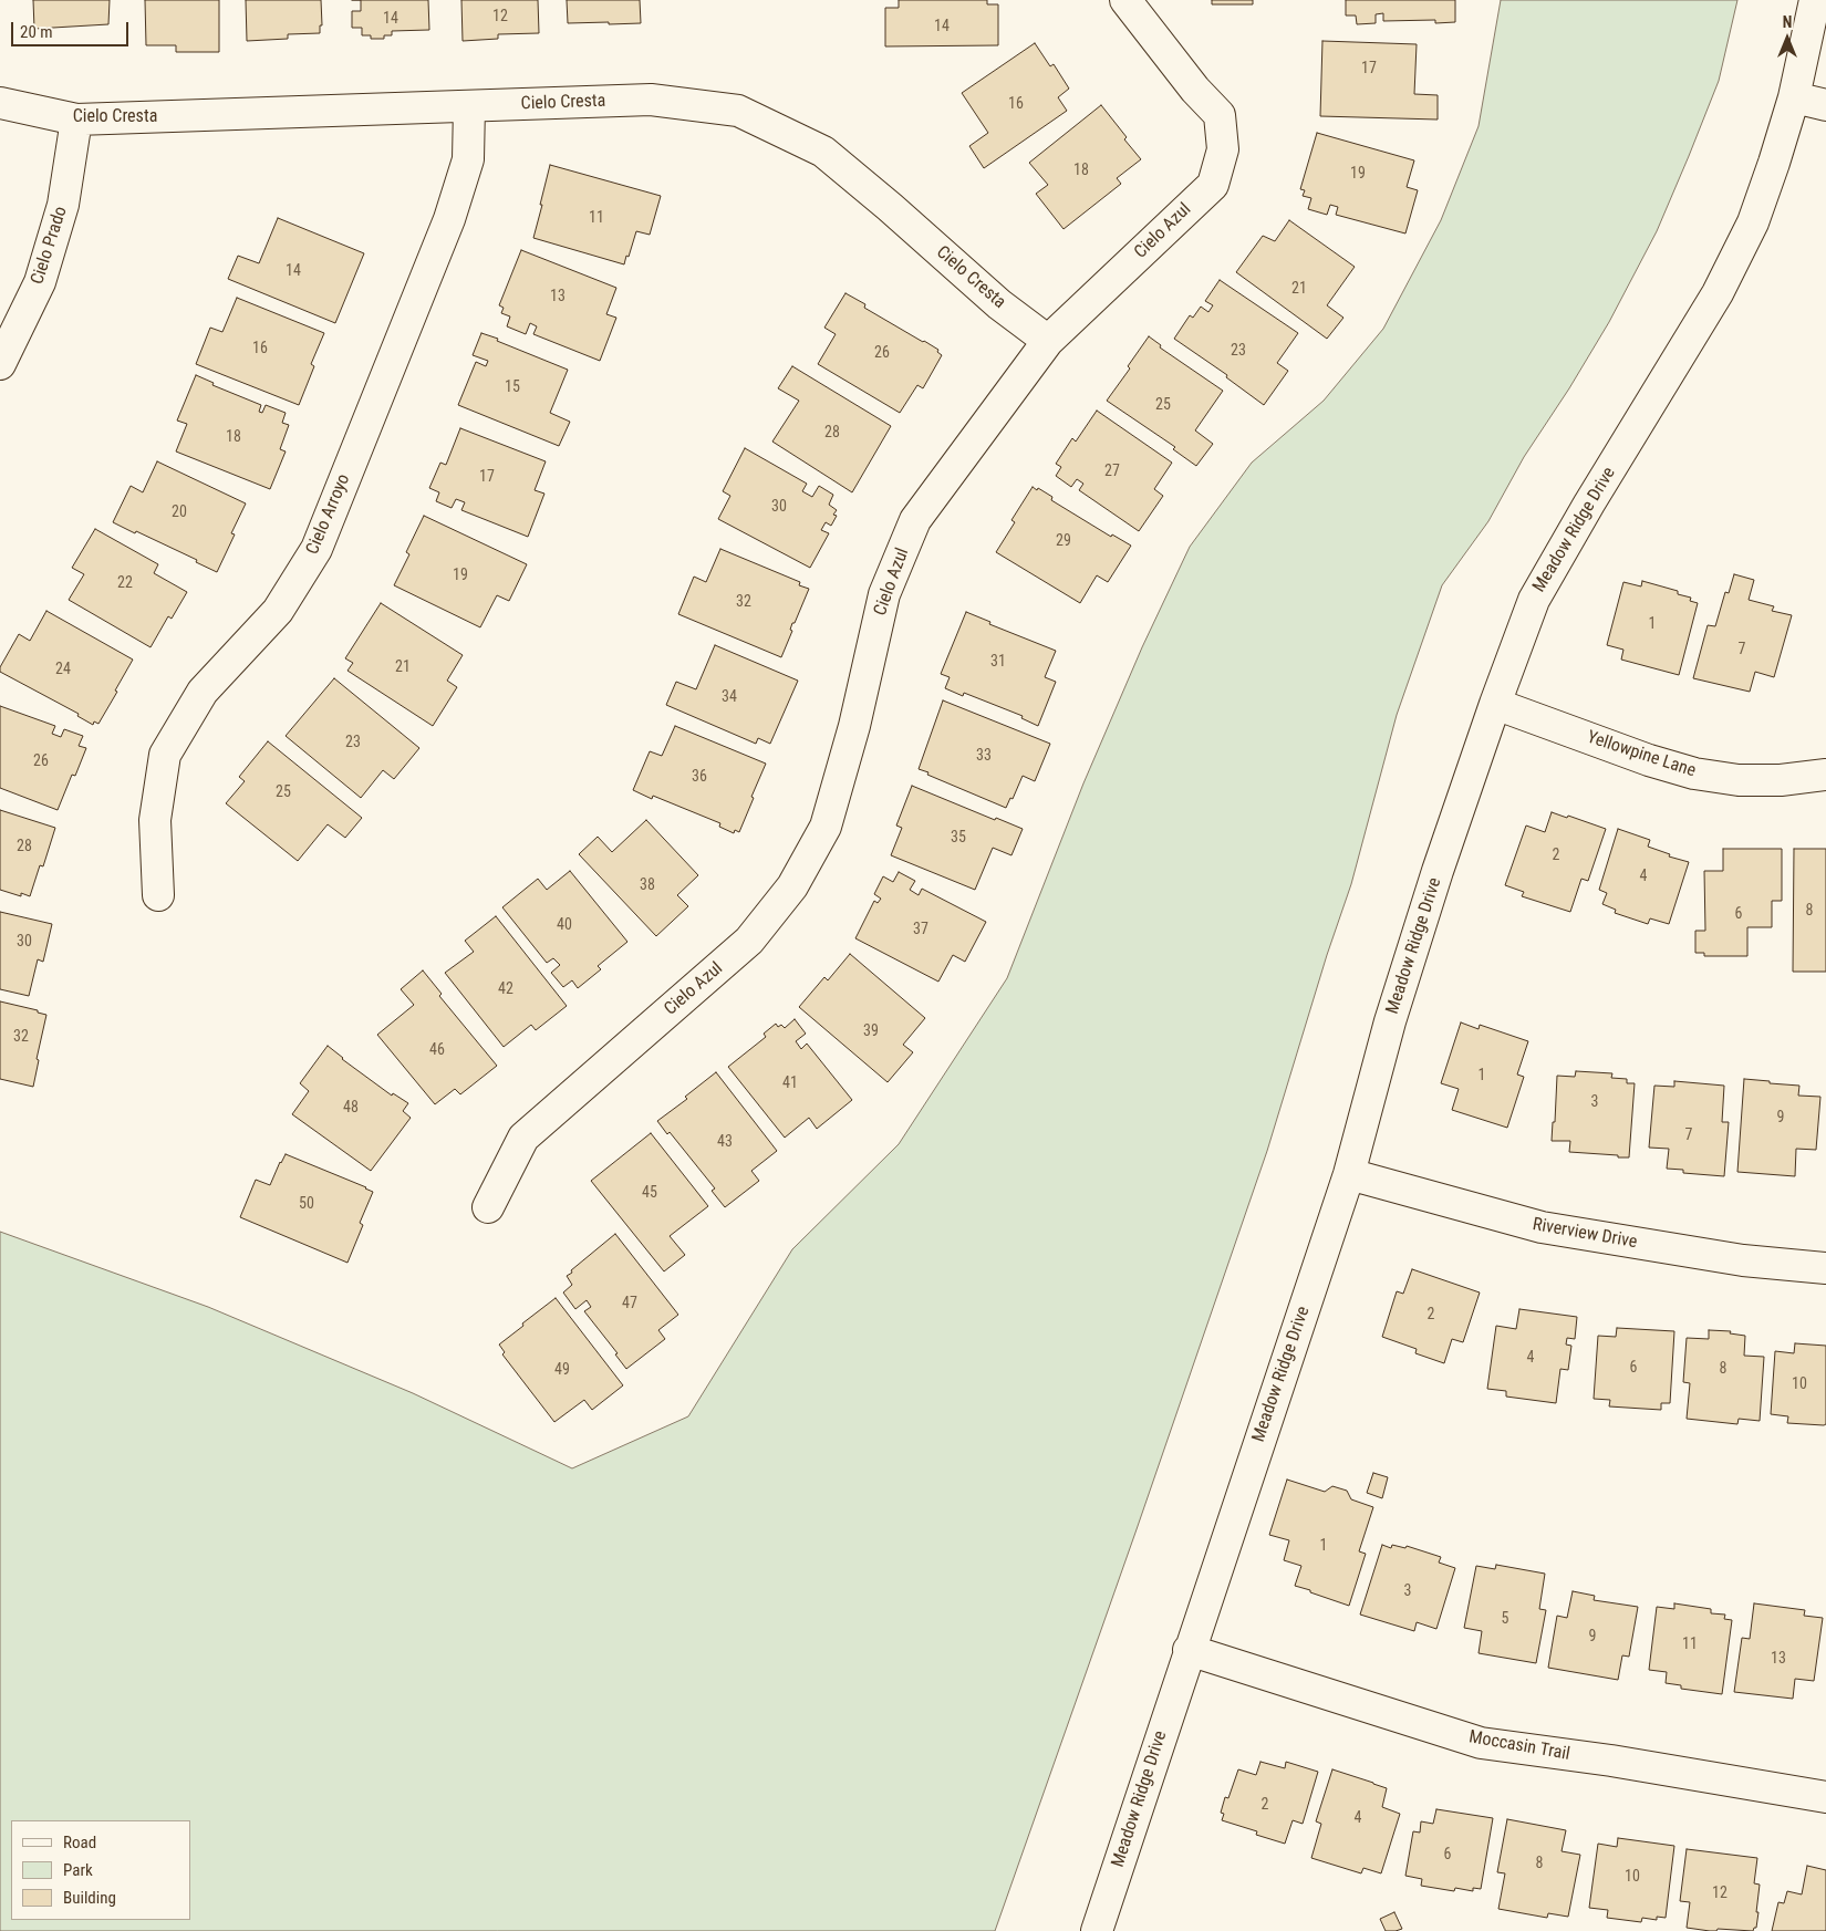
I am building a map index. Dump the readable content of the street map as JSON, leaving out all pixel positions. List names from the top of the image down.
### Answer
{
  "streets": {
    "street": [
      "Cielo Cresta",
      "Cielo Azul",
      "Cielo Prado",
      "Cielo Arroyo",
      "Meadow Ridge Drive",
      "Yellowpine Lane",
      "Riverview Drive",
      "Moccasin Trail"
    ]
  },
  "crossings": [
    ["Cielo Cresta", "Cielo Azul"],
    ["Cielo Cresta", "Cielo Prado"],
    ["Cielo Cresta", "Cielo Arroyo"],
    ["Meadow Ridge Drive", "Yellowpine Lane"],
    ["Meadow Ridge Drive", "Riverview Drive"],
    ["Meadow Ridge Drive", "Moccasin Trail"]
  ],
  "house_numbers": [
    "12",
    "14",
    "14",
    "17",
    "16",
    "18",
    "19",
    "11",
    "14",
    "21",
    "13",
    "16",
    "23",
    "26",
    "15",
    "25",
    "28",
    "18",
    "27",
    "17",
    "30",
    "20",
    "29",
    "19",
    "22",
    "32",
    "1",
    "7",
    "31",
    "21",
    "24",
    "34",
    "23",
    "33",
    "26",
    "36",
    "25",
    "35",
    "28",
    "2",
    "4",
    "38",
    "8",
    "6",
    "40",
    "37",
    "30",
    "42",
    "39",
    "32",
    "46",
    "1",
    "41",
    "3",
    "48",
    "9",
    "7",
    "43",
    "45",
    "50",
    "47",
    "2",
    "4",
    "6",
    "8",
    "49",
    "10",
    "1",
    "3",
    "5",
    "9",
    "11",
    "13",
    "2",
    "4",
    "6",
    "8",
    "10",
    "12"
  ],
  "legend": ["Road", "Park", "Building"],
  "scale_bar": "20 m",
  "north": "top"
}
